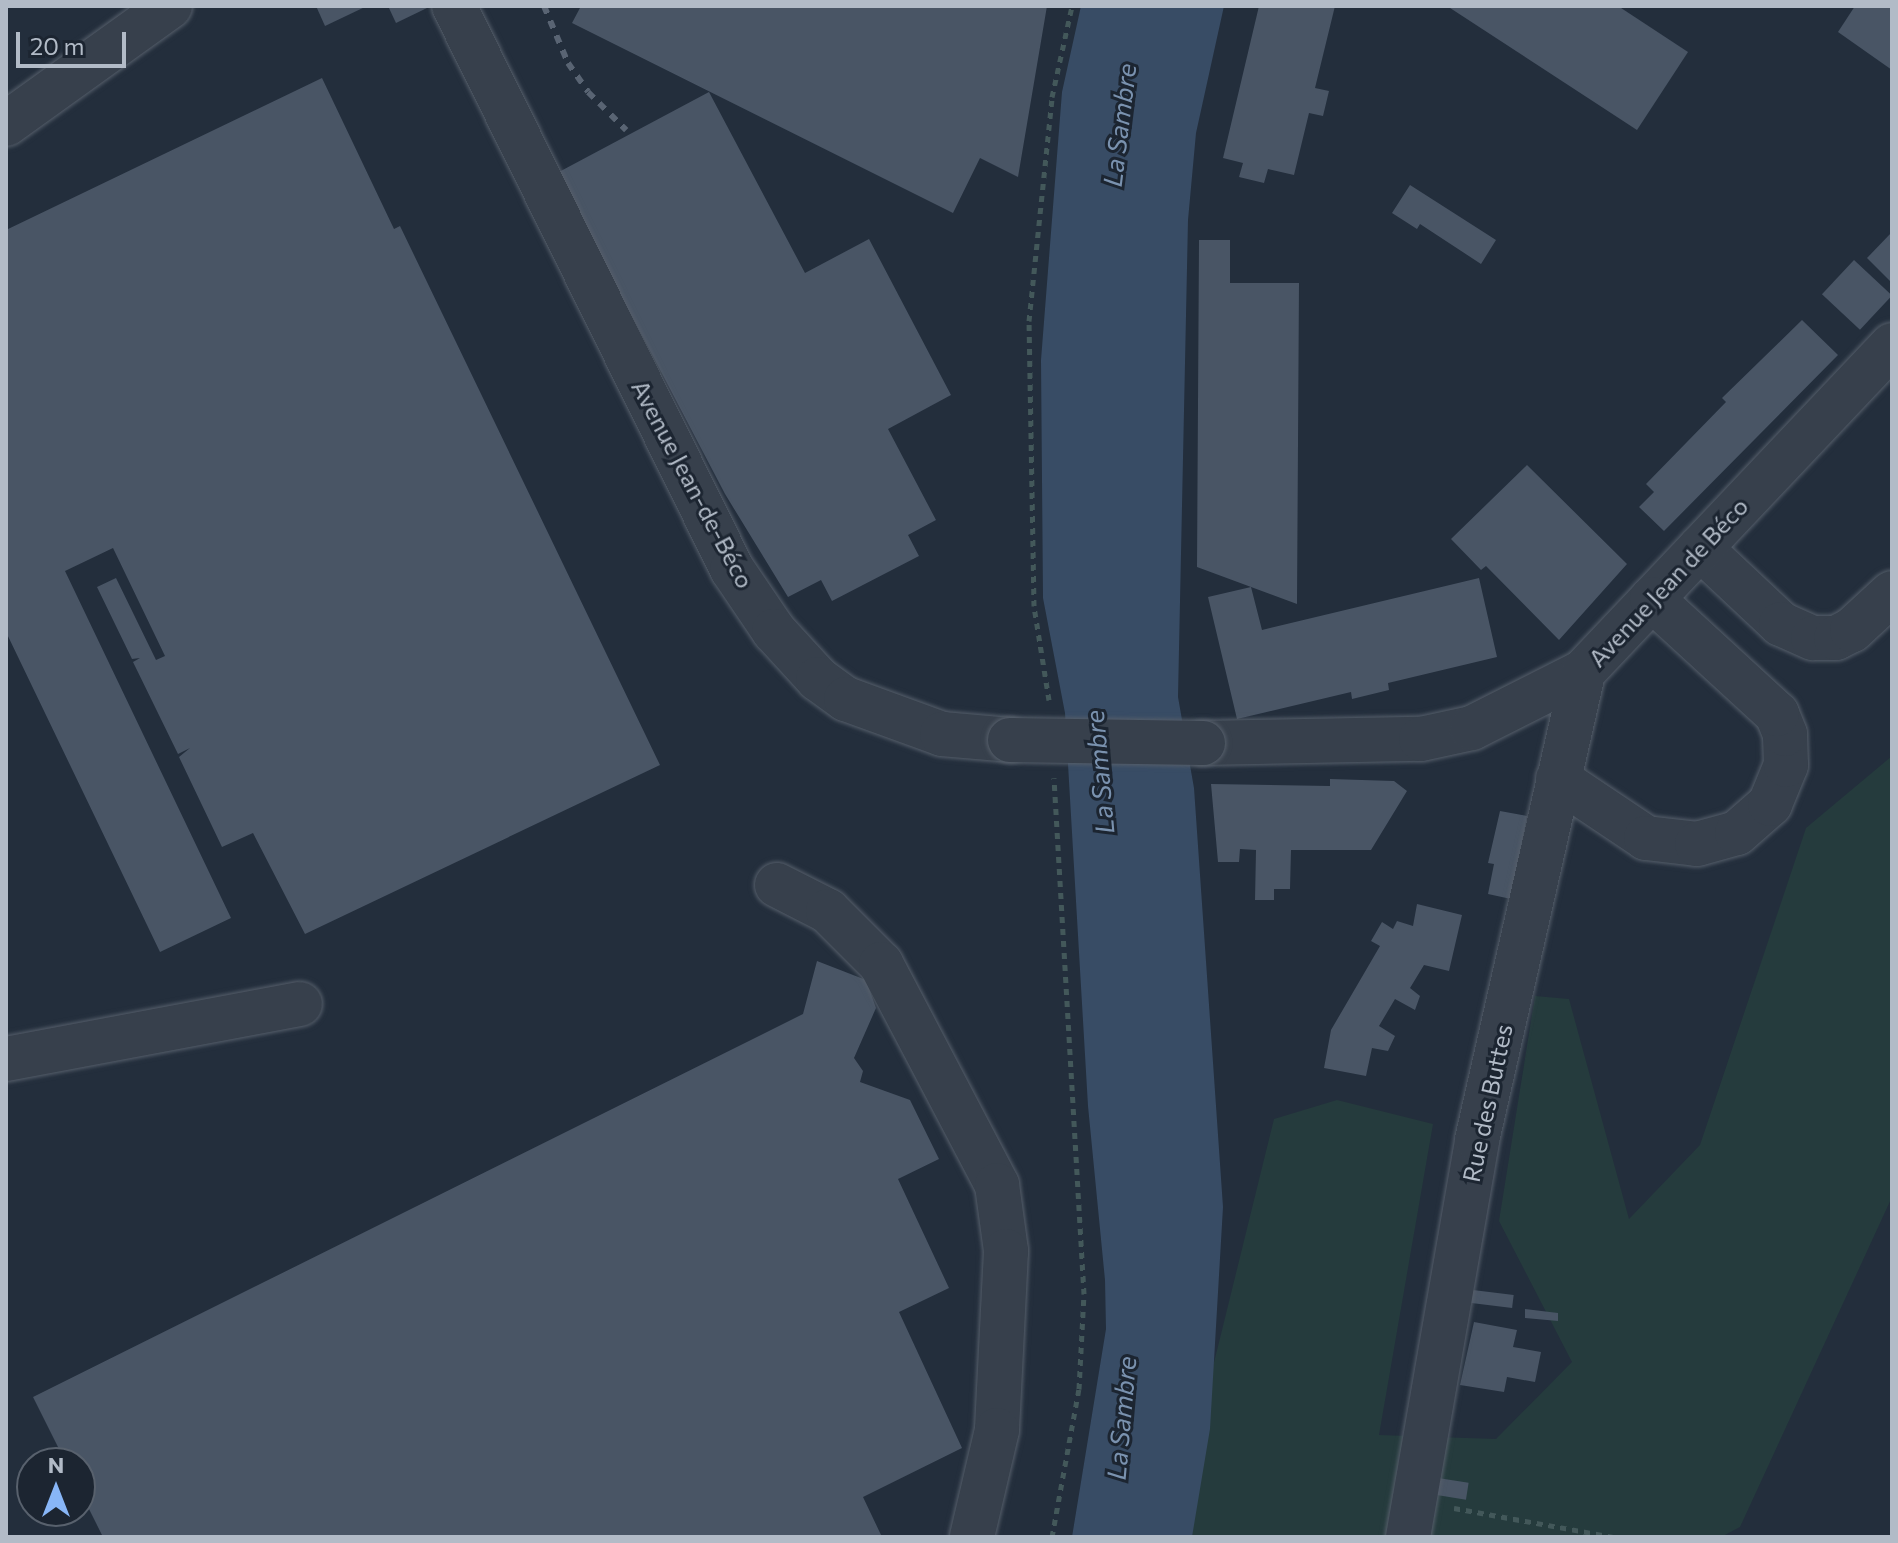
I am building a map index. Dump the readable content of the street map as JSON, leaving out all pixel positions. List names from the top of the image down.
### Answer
{
  "streets": {
    "street": ["Avenue Jean-de-Béco", "Avenue Jean de Béco", "Rue des Buttes"]
  },
  "crossings": [
    ["Avenue Jean-de-Béco", "Avenue Jean de Béco"],
    ["Avenue Jean de Béco", "Rue des Buttes"]
  ],
  "water": ["La Sambre"],
  "scale_bar": "20 m",
  "north": "top"
}
